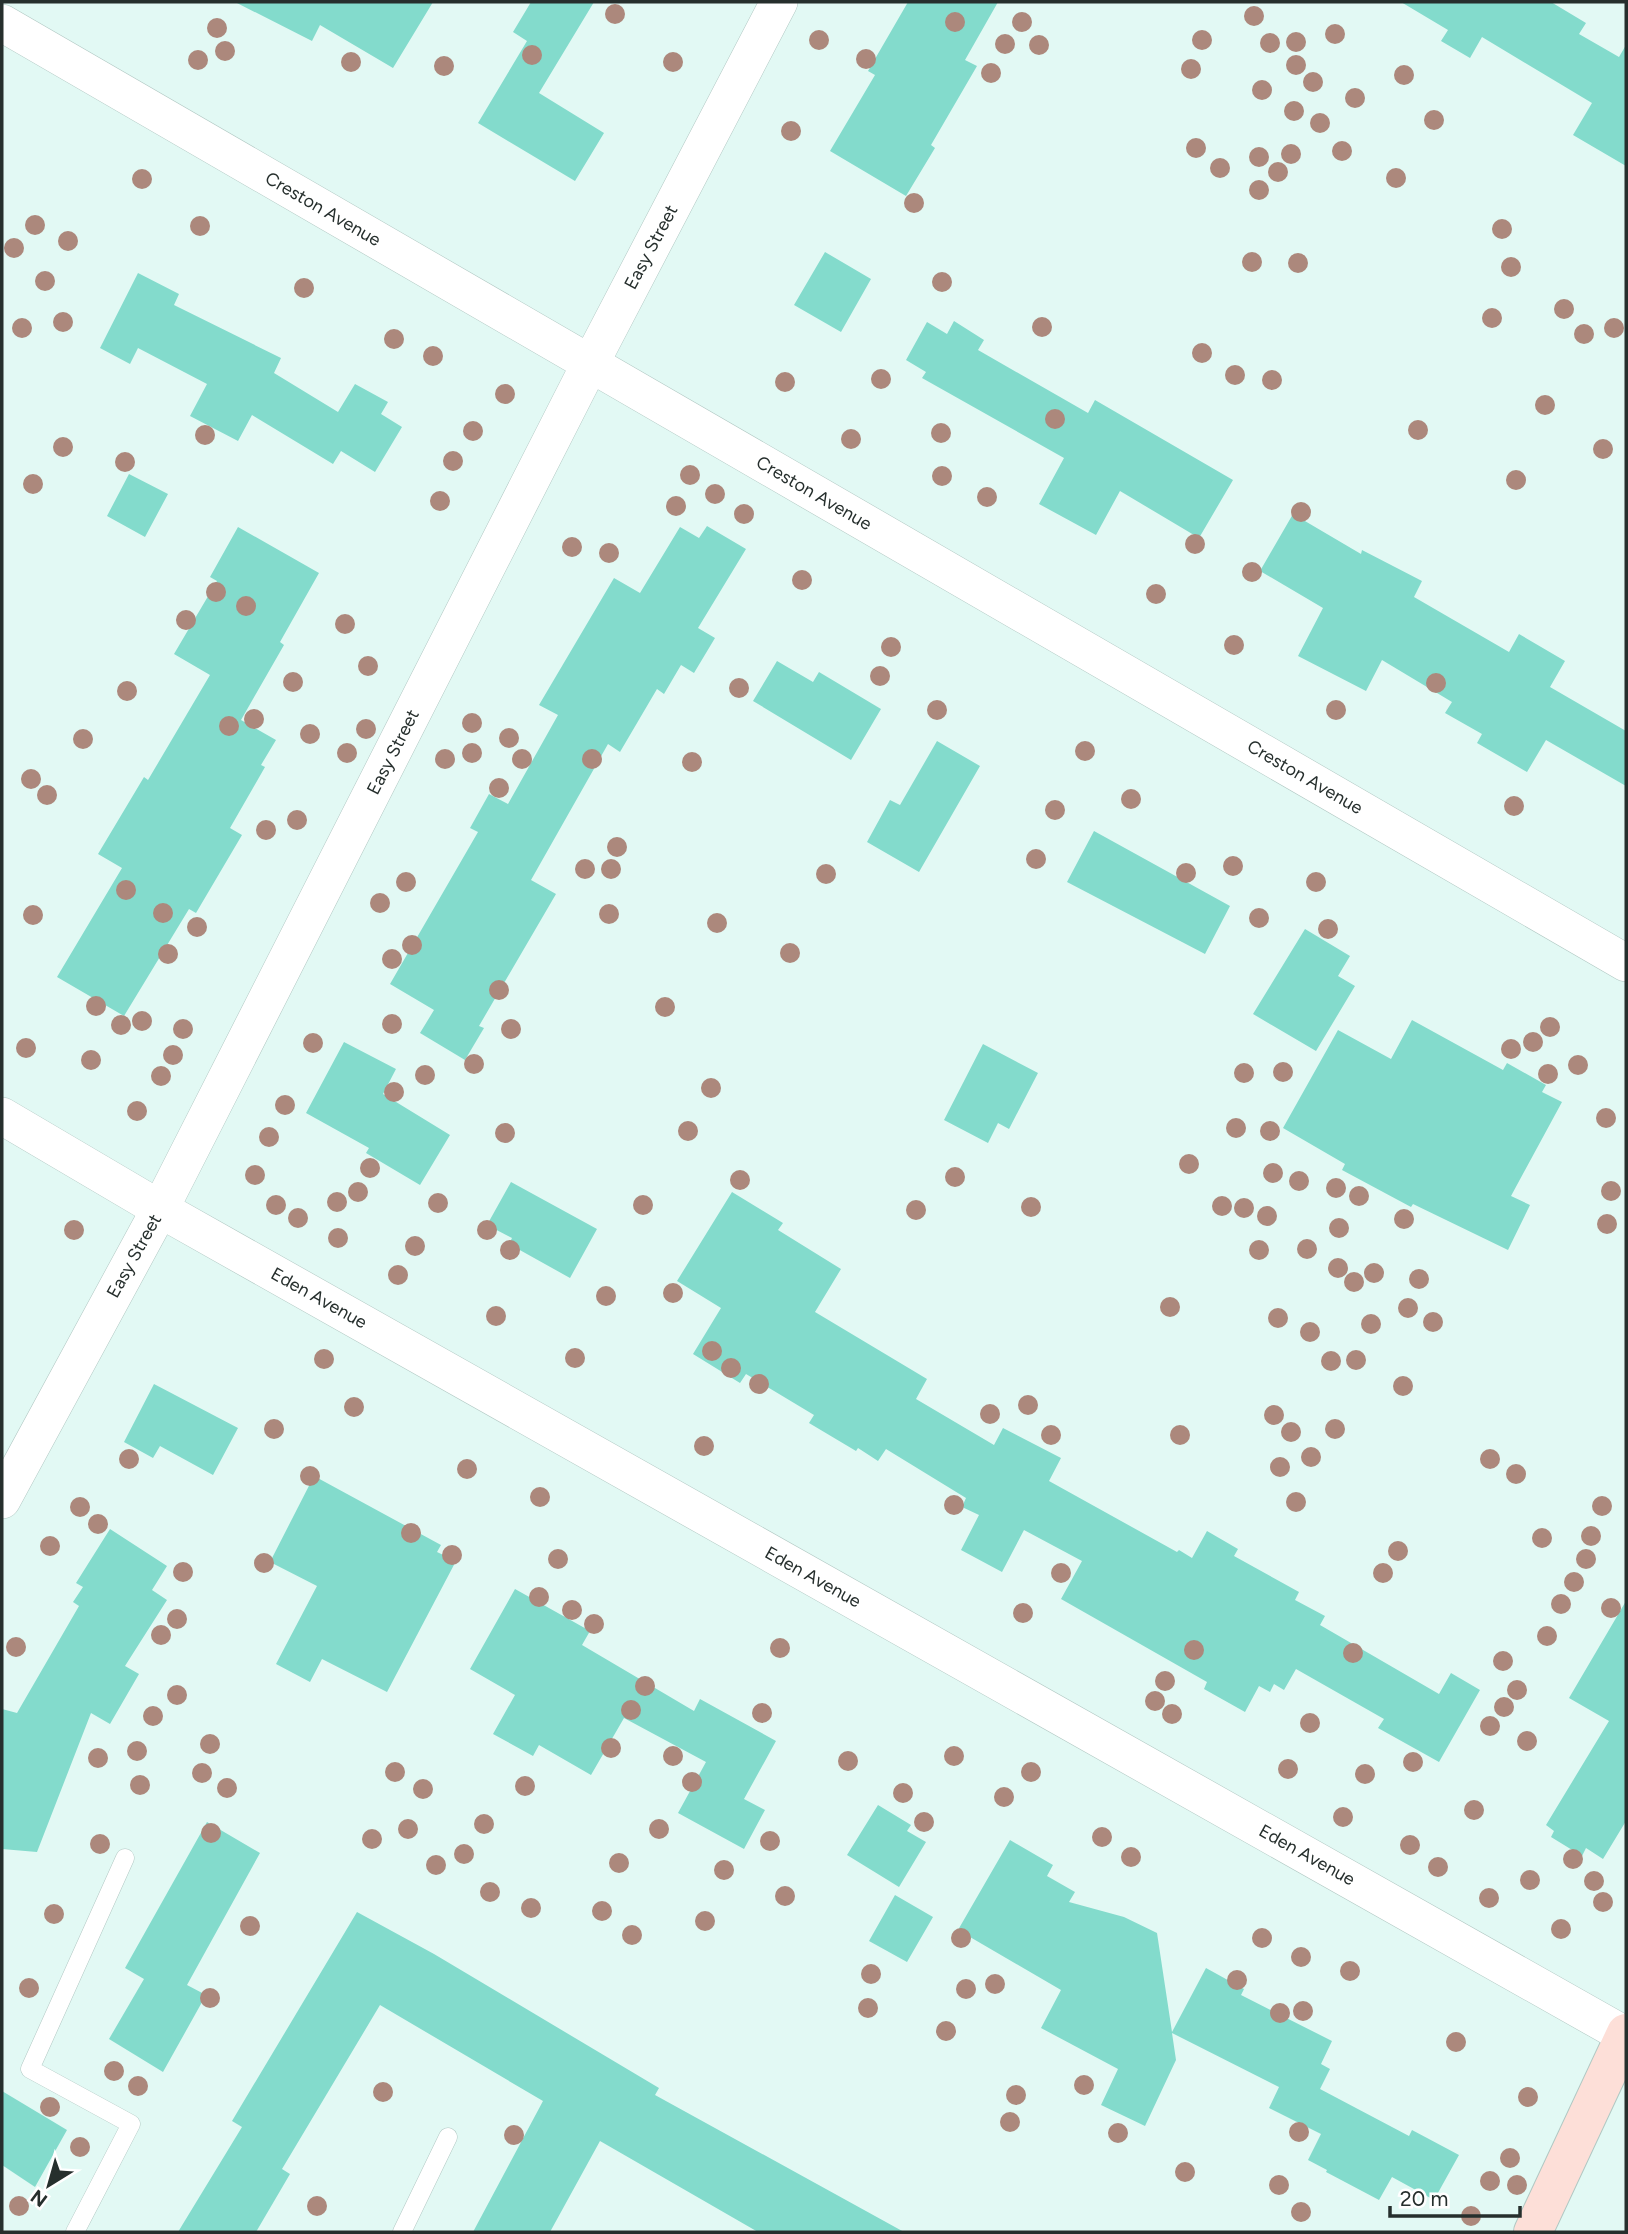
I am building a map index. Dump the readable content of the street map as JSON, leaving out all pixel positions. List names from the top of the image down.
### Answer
{
  "streets": {
    "street": ["Creston Avenue", "Easy Street", "Eden Avenue"]
  },
  "crossings": [
    ["Creston Avenue", "Easy Street"],
    ["Easy Street", "Eden Avenue"]
  ],
  "scale_bar": "20 m",
  "north": "bottom left"
}
